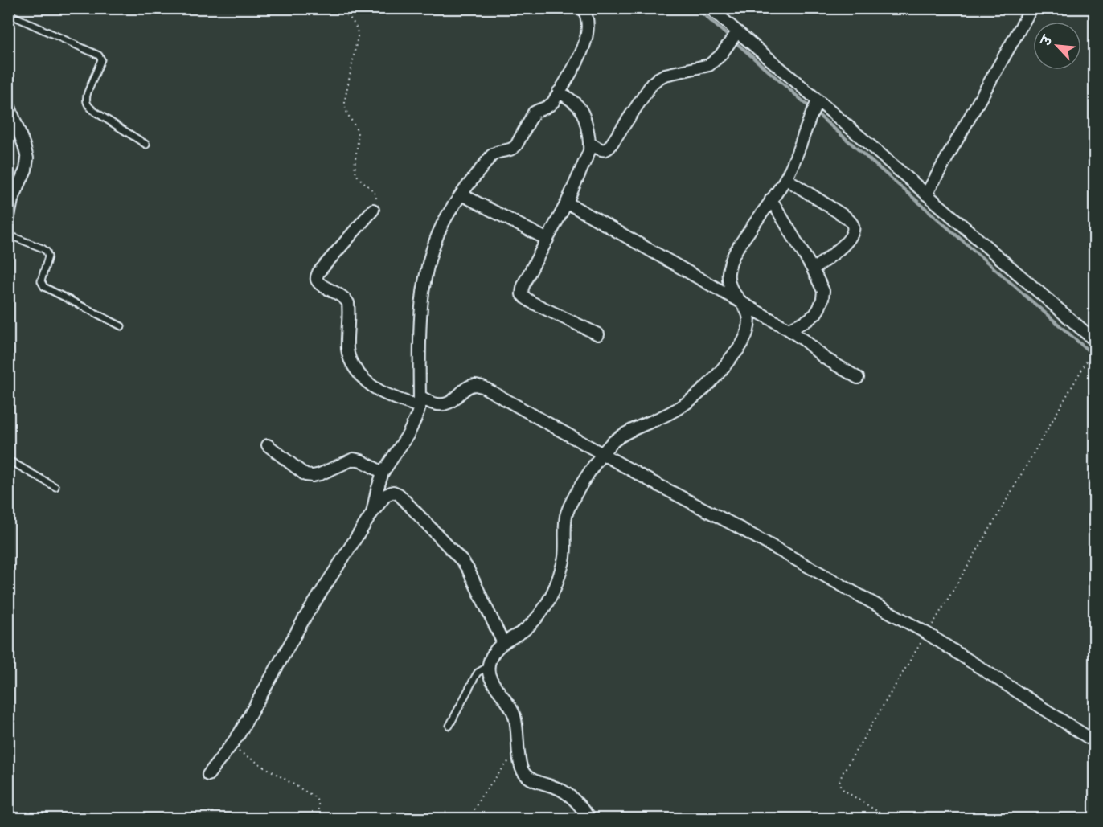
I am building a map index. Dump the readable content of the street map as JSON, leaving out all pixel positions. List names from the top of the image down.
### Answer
{
  "north": "top left"
}
